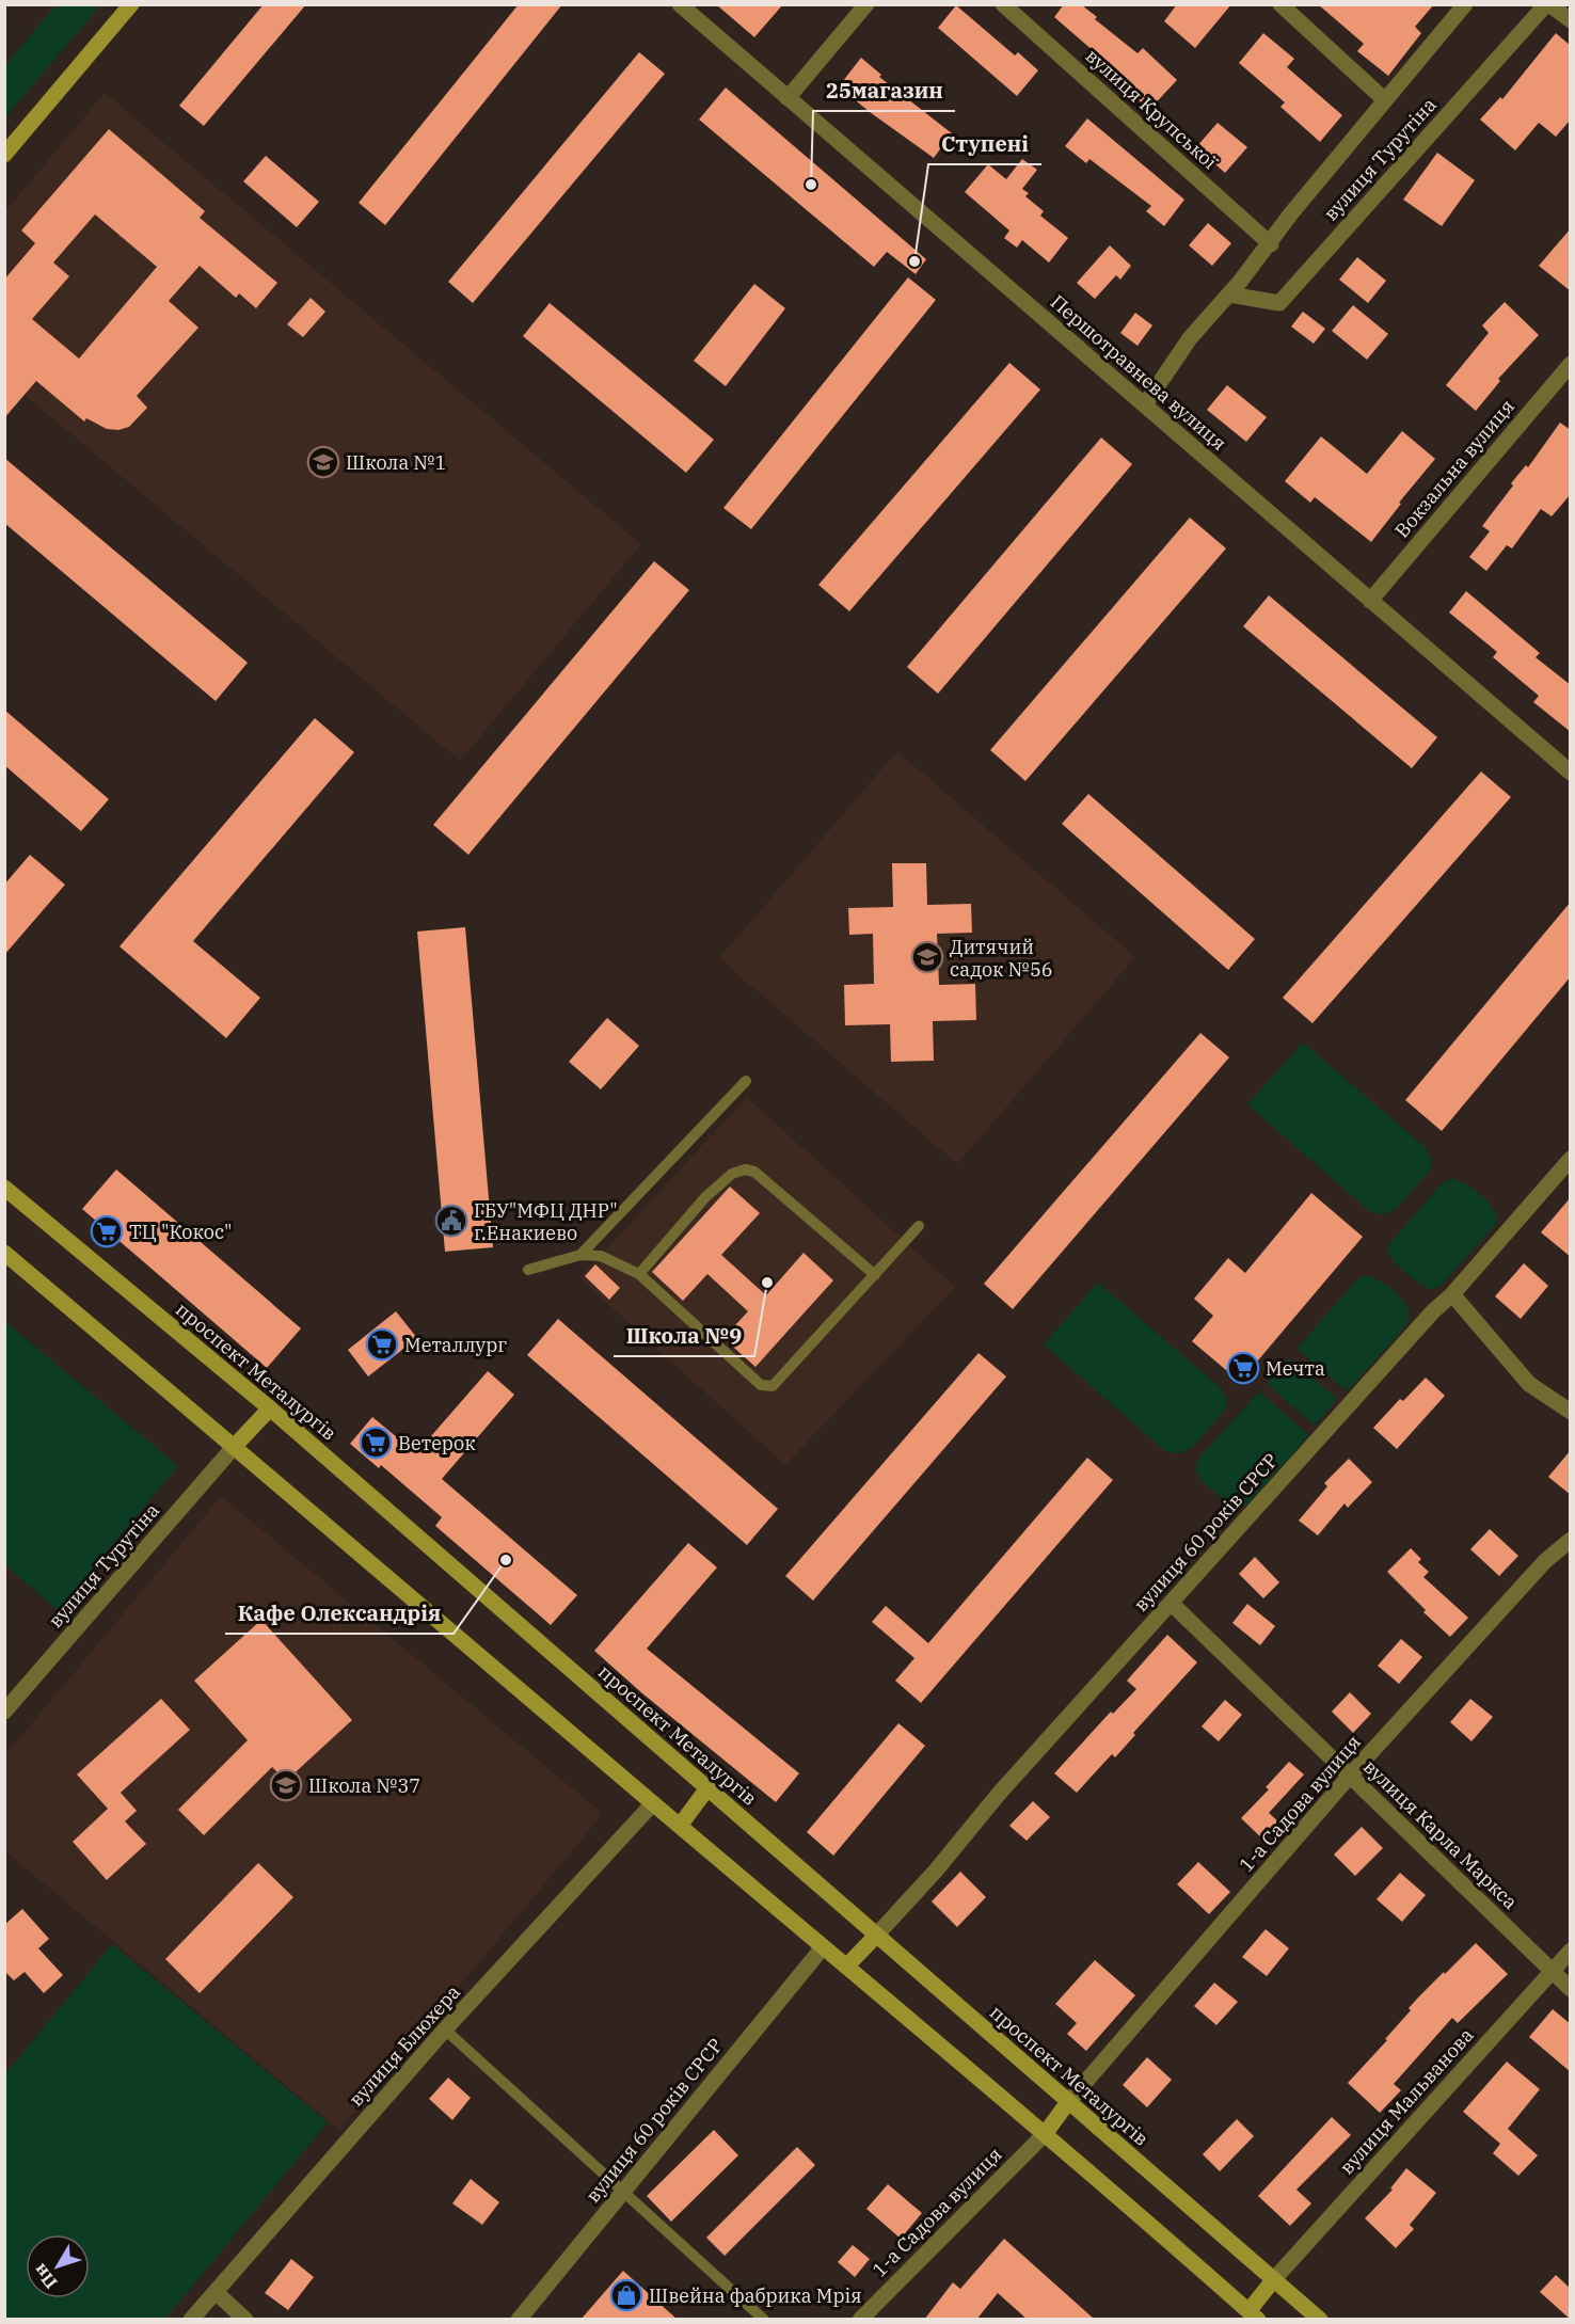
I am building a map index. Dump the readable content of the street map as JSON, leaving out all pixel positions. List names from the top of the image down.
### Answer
{
  "streets": {
    "street": [
      "вулиця Крупської",
      "вулиця Турутіна",
      "Першотравнева вулиця",
      "Вокзальна вулиця",
      "проспект Металургів",
      "вулиця 60 років СРСР",
      "1-а Садова вулиця",
      "вулиця Карла Маркса",
      "вулиця Блюхера",
      "вулиця Мальванова"
    ]
  },
  "crossings": [
    ["вулиця Крупської", "вулиця Турутіна"],
    ["вулиця Турутіна", "Першотравнева вулиця"],
    ["Першотравнева вулиця", "Вокзальна вулиця"],
    ["проспект Металургів", "вулиця 60 років СРСР"],
    ["проспект Металургів", "1-а Садова вулиця"],
    ["проспект Металургів", "вулиця Мальванова"],
    ["вулиця 60 років СРСР", "вулиця Карла Маркса"],
    ["1-а Садова вулиця", "вулиця Карла Маркса"],
    ["вулиця Карла Маркса", "вулиця Мальванова"]
  ],
  "places": {
    "other": [
      "25магазин",
      "Ступені",
      "Школа №9",
      "Кафе Олександрія"
    ],
    "school or university": ["Школа №1", "Дитячий садок №56", "Школа №37"],
    "public building": ["ГБУ\"МФЦ ДНР\" г.Енакиево"],
    "supermarket": [
      "ТЦ \"Кокос\"",
      "Металлург",
      "Мечта",
      "Ветерок"
    ],
    "shop": ["Швейна фабрика Мрія"]
  },
  "north": "bottom left"
}
